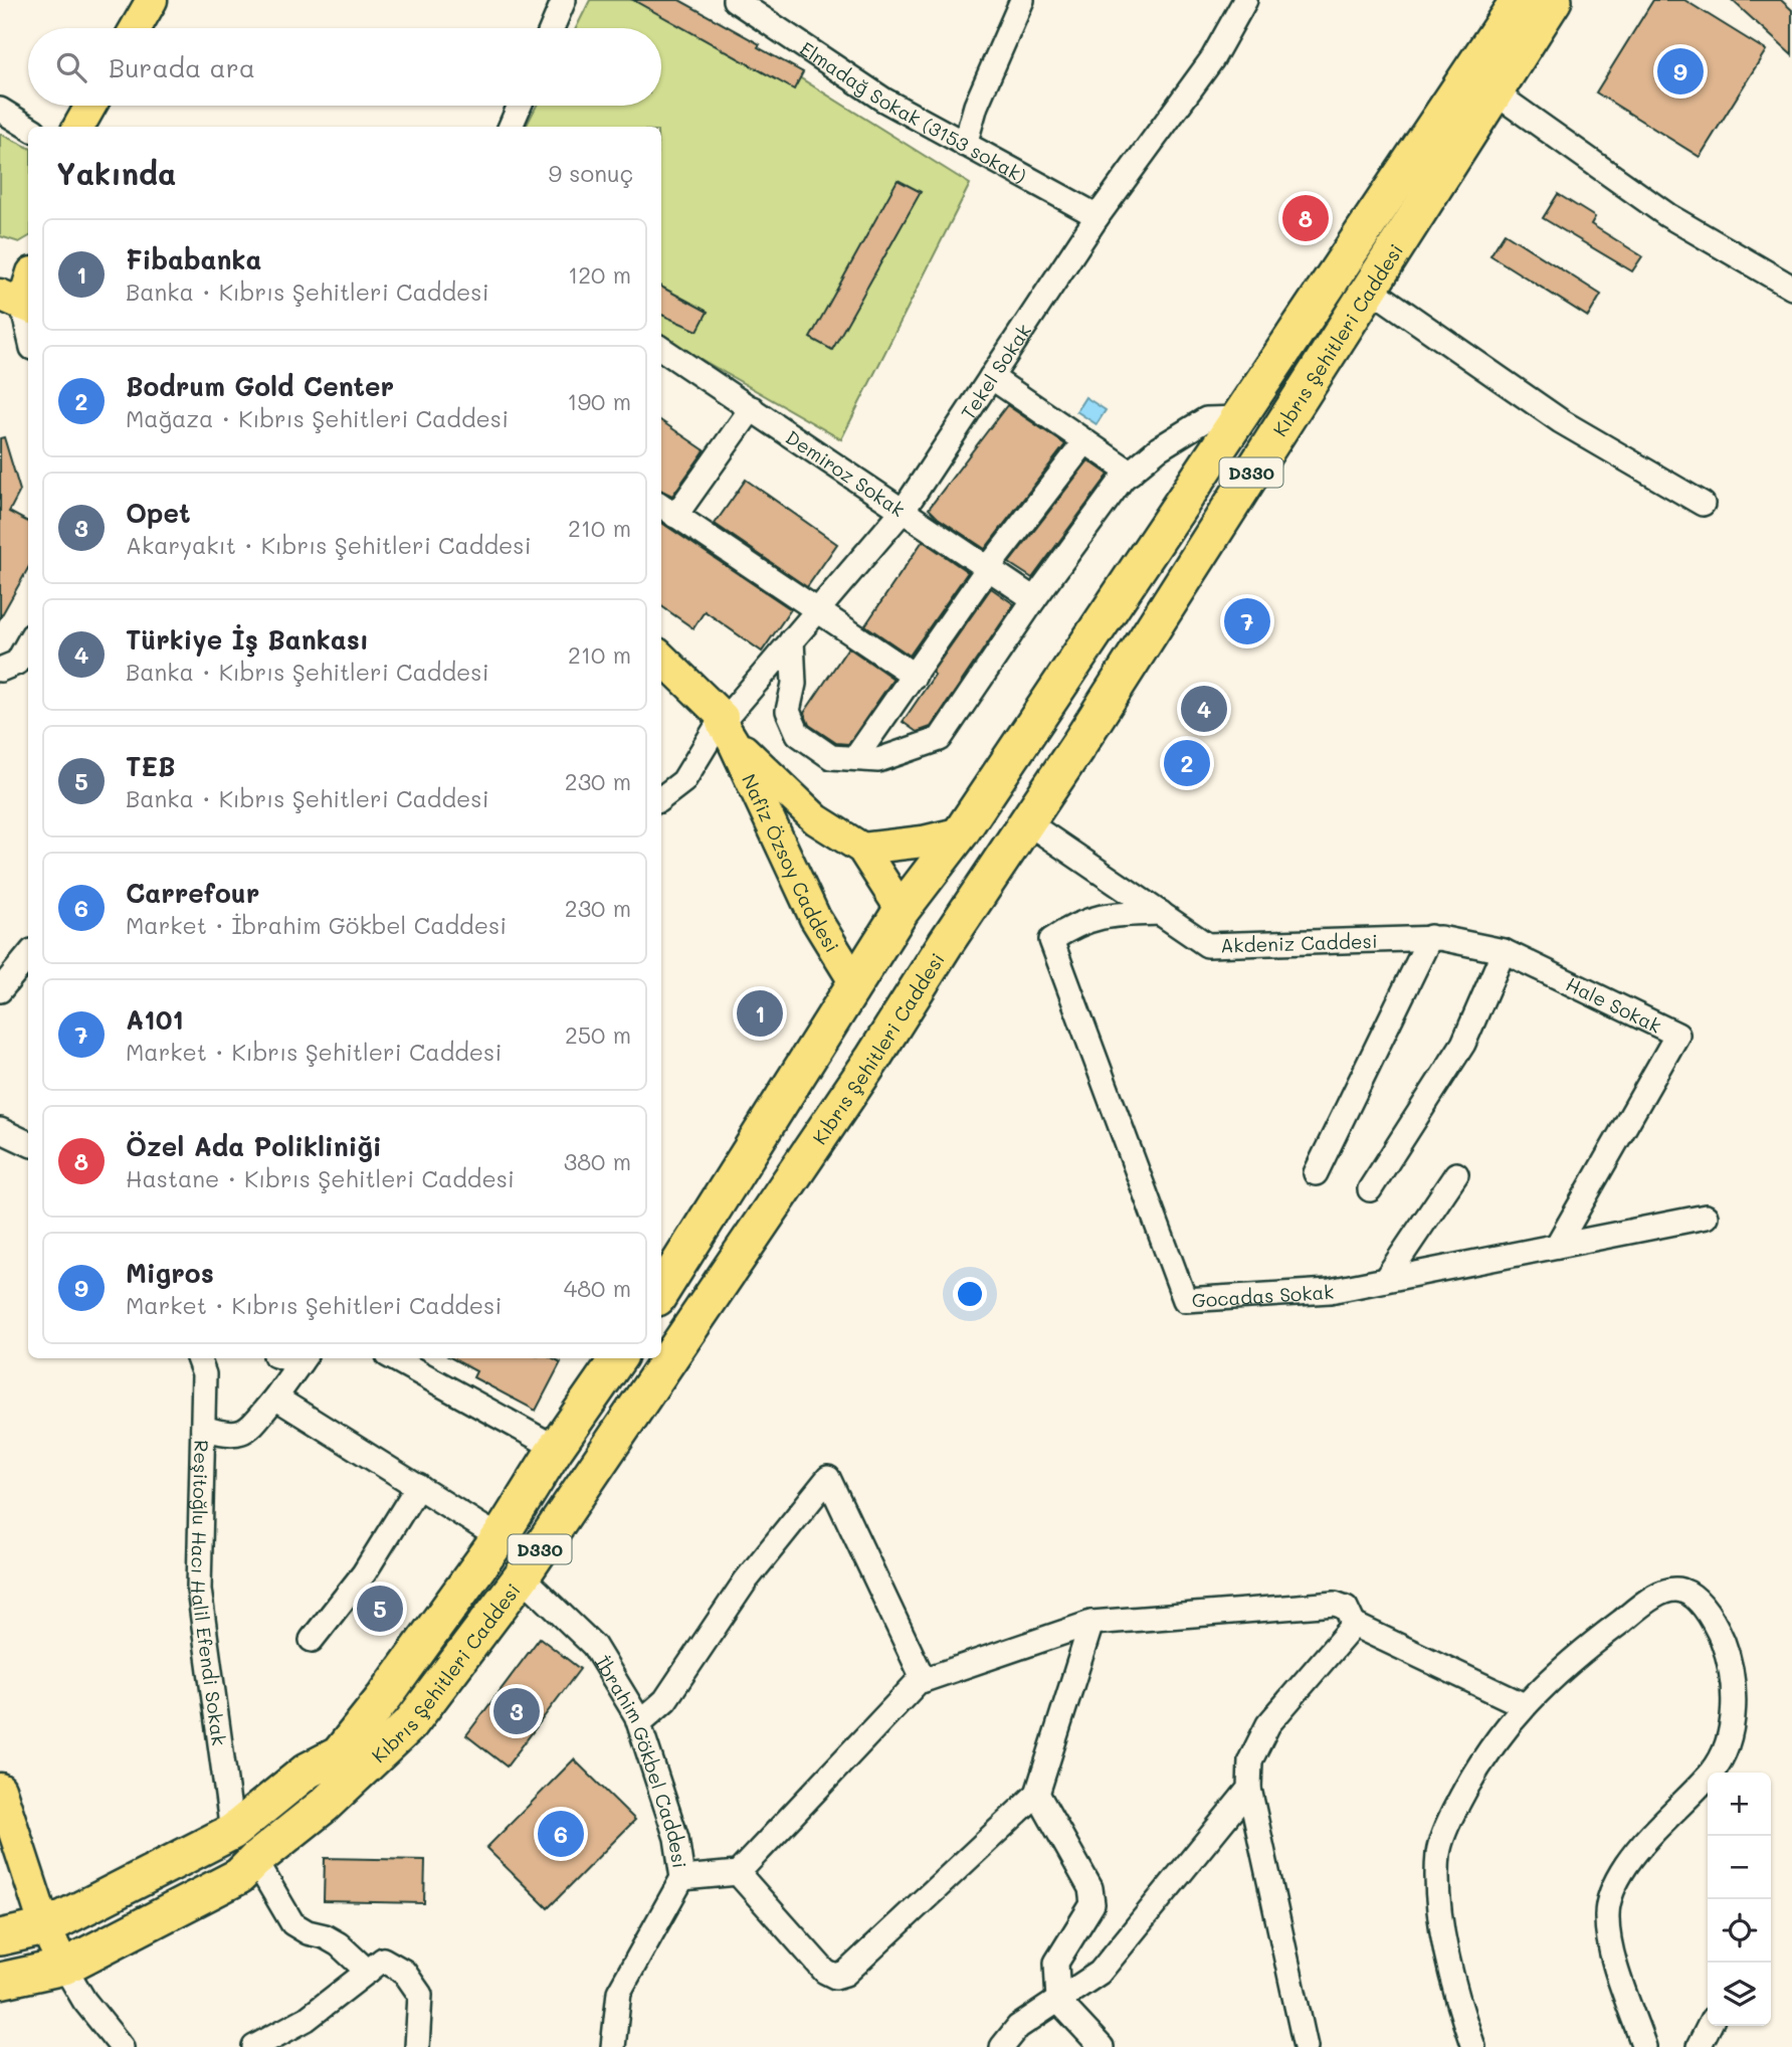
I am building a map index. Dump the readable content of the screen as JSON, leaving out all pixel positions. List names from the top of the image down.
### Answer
{
  "streets": {
    "highway": ["Kıbrıs Şehitleri Caddesi", "D330"],
    "main road": ["Nafiz Özsoy Caddesi"],
    "street": [
      "Elmadağ Sokak (3153 sokak)",
      "Tekel Sokak",
      "Demiroz Sokak",
      "Akdeniz Caddesi",
      "Hale Sokak",
      "Gocadas Sokak",
      "Reşitoğlu Hacı Halil Efendi Sokak",
      "İbrahim Gökbel Caddesi"
    ]
  },
  "crossings": [
    ["Elmadağ Sokak (3153 sokak)", "Tekel Sokak"],
    ["Kıbrıs Şehitleri Caddesi", "D330"],
    ["Kıbrıs Şehitleri Caddesi", "Nafiz Özsoy Caddesi"],
    ["Kıbrıs Şehitleri Caddesi", "Akdeniz Caddesi"],
    ["Kıbrıs Şehitleri Caddesi", "Reşitoğlu Hacı Halil Efendi Sokak"],
    ["Kıbrıs Şehitleri Caddesi", "İbrahim Gökbel Caddesi"],
    ["Tekel Sokak", "Demiroz Sokak"],
    ["Tekel Sokak", "Nafiz Özsoy Caddesi"],
    ["Akdeniz Caddesi", "Hale Sokak"],
    ["Akdeniz Caddesi", "Gocadas Sokak"],
    ["Hale Sokak", "Gocadas Sokak"]
  ],
  "page": {
    "search": "Burada ara",
    "pins": [
      "9",
      "8",
      "7",
      "4",
      "2",
      "1",
      "5",
      "3",
      "6"
    ],
    "heading": ["Yakında", "9 sonuç"],
    "list": [
      {
        "mark": "1",
        "name": "Fibabanka",
        "note": "Banka · Kıbrıs Şehitleri Caddesi",
        "value": "120 m"
      },
      {
        "mark": "2",
        "name": "Bodrum Gold Center",
        "note": "Mağaza · Kıbrıs Şehitleri Caddesi",
        "value": "190 m"
      },
      {
        "mark": "3",
        "name": "Opet",
        "note": "Akaryakıt · Kıbrıs Şehitleri Caddesi",
        "value": "210 m"
      },
      {
        "mark": "4",
        "name": "Türkiye İş Bankası",
        "note": "Banka · Kıbrıs Şehitleri Caddesi",
        "value": "210 m"
      },
      {
        "mark": "5",
        "name": "TEB",
        "note": "Banka · Kıbrıs Şehitleri Caddesi",
        "value": "230 m"
      },
      {
        "mark": "6",
        "name": "Carrefour",
        "note": "Market · İbrahim Gökbel Caddesi",
        "value": "230 m"
      },
      {
        "mark": "7",
        "name": "A101",
        "note": "Market · Kıbrıs Şehitleri Caddesi",
        "value": "250 m"
      },
      {
        "mark": "8",
        "name": "Özel Ada Polikliniği",
        "note": "Hastane · Kıbrıs Şehitleri Caddesi",
        "value": "380 m"
      },
      {
        "mark": "9",
        "name": "Migros",
        "note": "Market · Kıbrıs Şehitleri Caddesi",
        "value": "480 m"
      }
    ],
    "map_buttons": ["+", "−"]
  }
}
